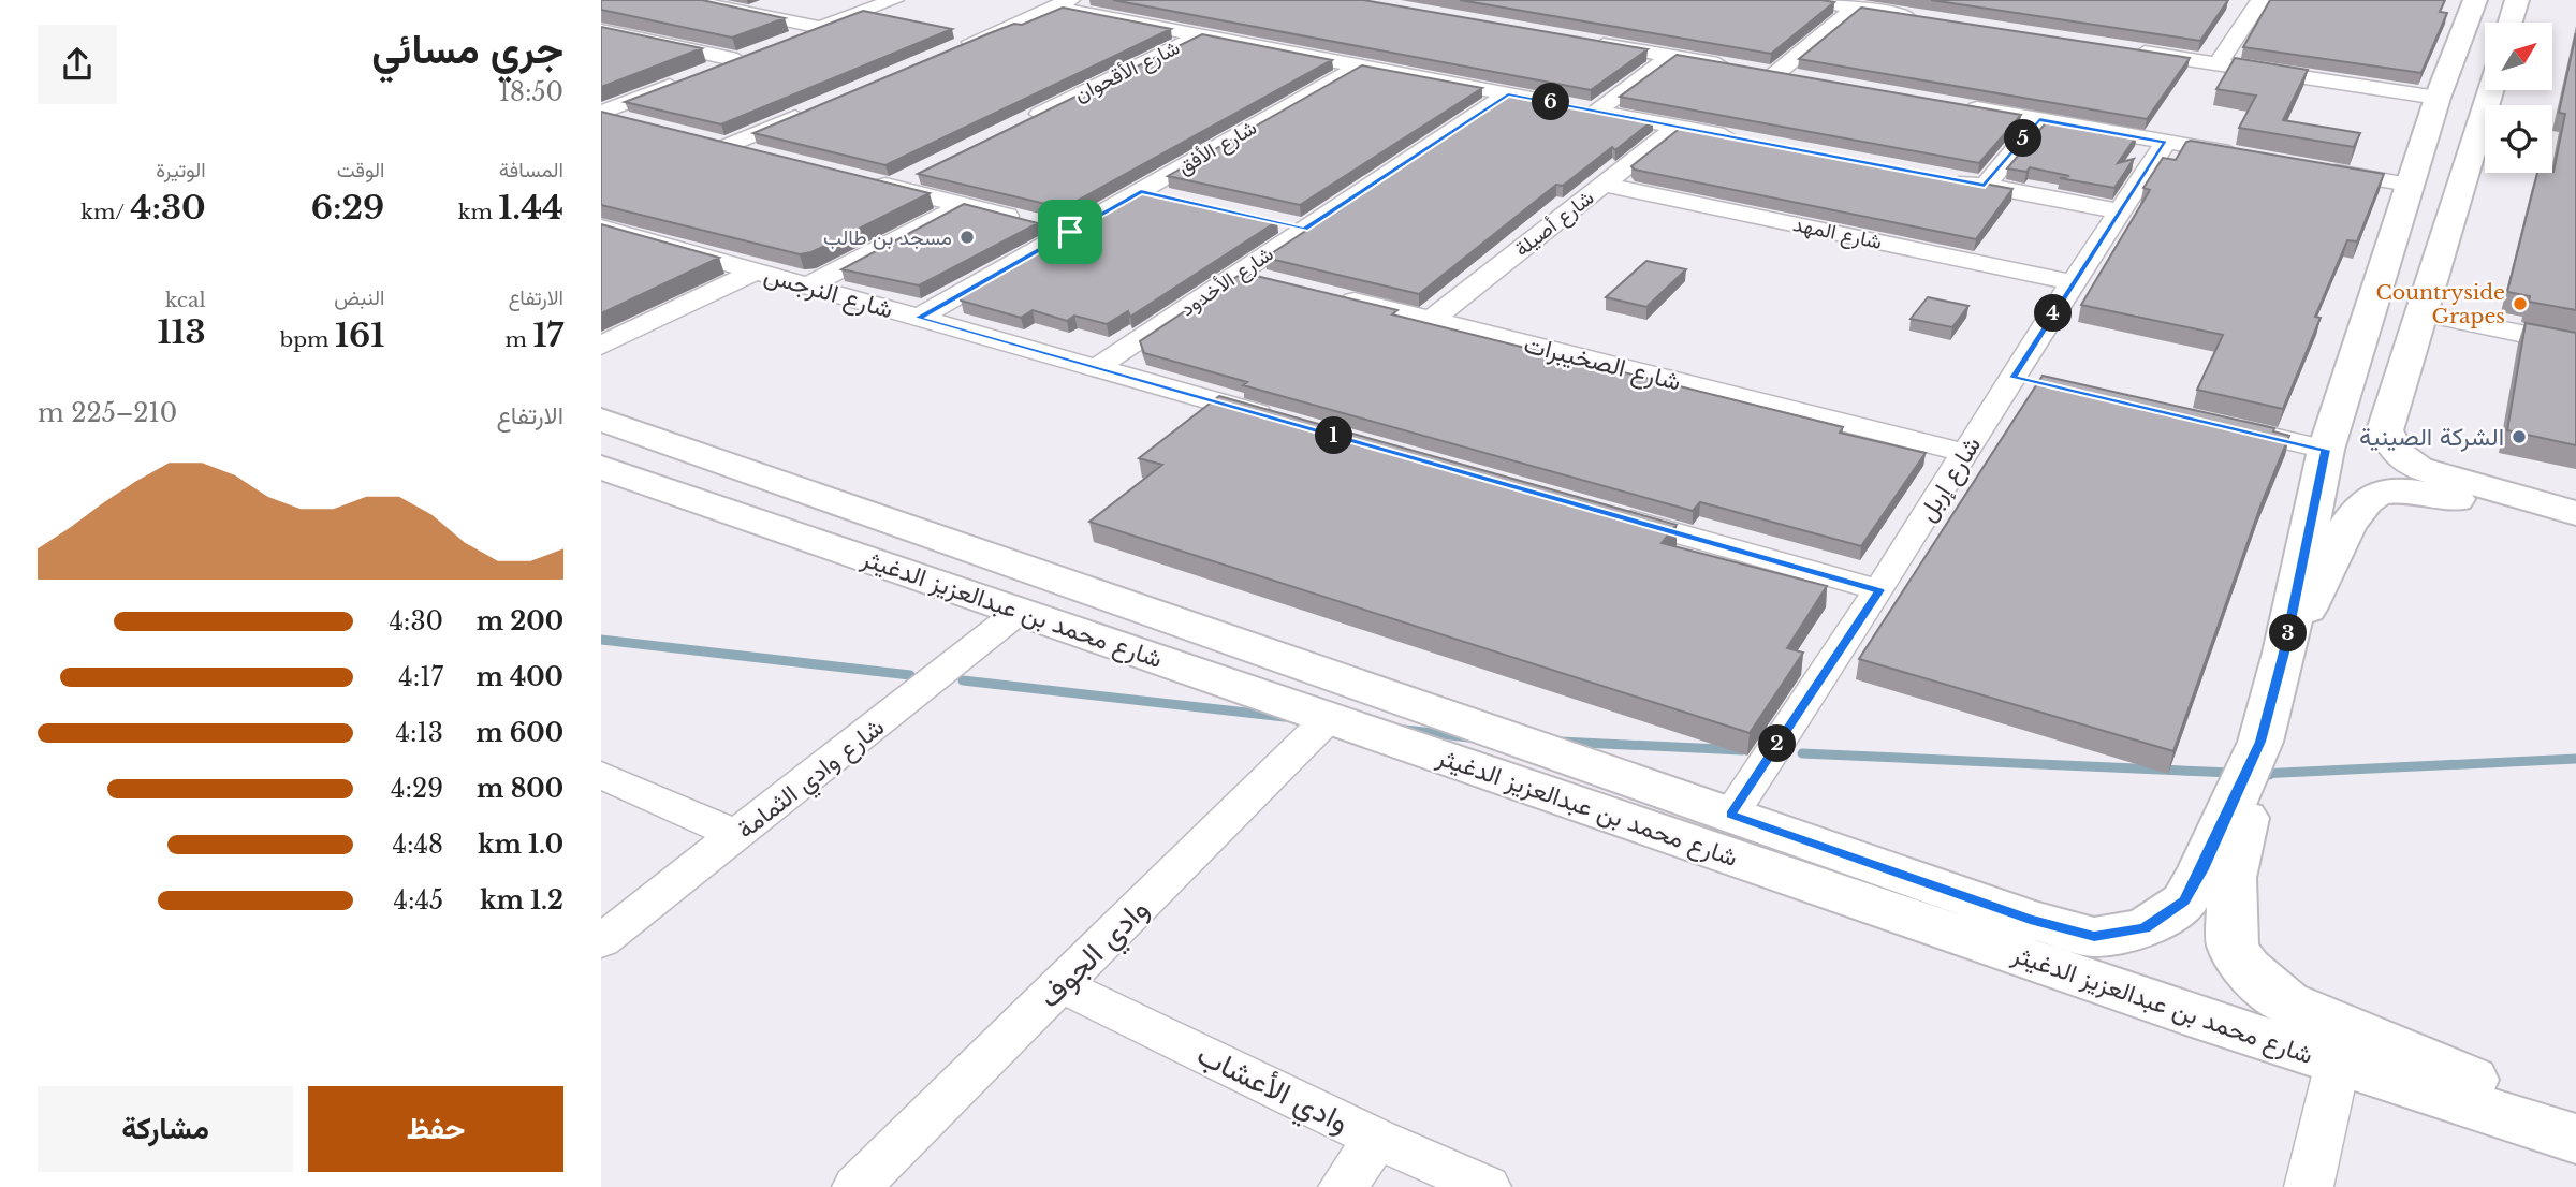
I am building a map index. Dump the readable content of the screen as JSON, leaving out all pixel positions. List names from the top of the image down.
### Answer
{
  "streets": {
    "street": [
      "شارع الأقحوان",
      "شارع الأفق",
      "شارع أصيلة",
      "شارع المهد",
      "شارع الأخدود",
      "شارع النرجس",
      "شارع الصخيبرات",
      "شارع إربل",
      "شارع محمد بن عبدالعزيز الدغيثر",
      "شارع وادي الثمامة",
      "وادي الجوف",
      "وادي الأعشاب"
    ]
  },
  "crossings": [
    ["شارع الأفق", "شارع النرجس"],
    ["شارع أصيلة", "شارع المهد"],
    ["شارع أصيلة", "شارع الصخيبرات"],
    ["شارع المهد", "شارع إربل"],
    ["شارع الأخدود", "شارع النرجس"],
    ["شارع الصخيبرات", "شارع إربل"],
    ["شارع إربل", "شارع محمد بن عبدالعزيز الدغيثر"],
    ["شارع محمد بن عبدالعزيز الدغيثر", "شارع وادي الثمامة"],
    ["شارع محمد بن عبدالعزيز الدغيثر", "وادي الجوف"],
    ["وادي الجوف", "وادي الأعشاب"]
  ],
  "places": ["مسجد بن طالب", "Countryside Grapes", "الشركة الصينية"],
  "north": "top right",
  "page": {
    "heading": ["جري مسائي", "18:50"],
    "pins": [
      "6",
      "5",
      "4",
      "1",
      "3",
      "2"
    ],
    "stats": [
      ["المسافة", "1.44 km"],
      ["الوقت", "6:29"],
      ["الوتيرة", "4:30 /km"],
      ["الارتفاع", "17 m"],
      ["النبض", "161 bpm"],
      ["kcal", "113"]
    ],
    "chart": ["الارتفاع", "210–225 m"],
    "list": [
      {
        "name": "200 m",
        "note": "4:30"
      },
      {
        "name": "400 m",
        "note": "4:17"
      },
      {
        "name": "600 m",
        "note": "4:13"
      },
      {
        "name": "800 m",
        "note": "4:29"
      },
      {
        "name": "1.0 km",
        "note": "4:48"
      },
      {
        "name": "1.2 km",
        "note": "4:45"
      }
    ],
    "buttons": ["حفظ", "مشاركة"]
  }
}
